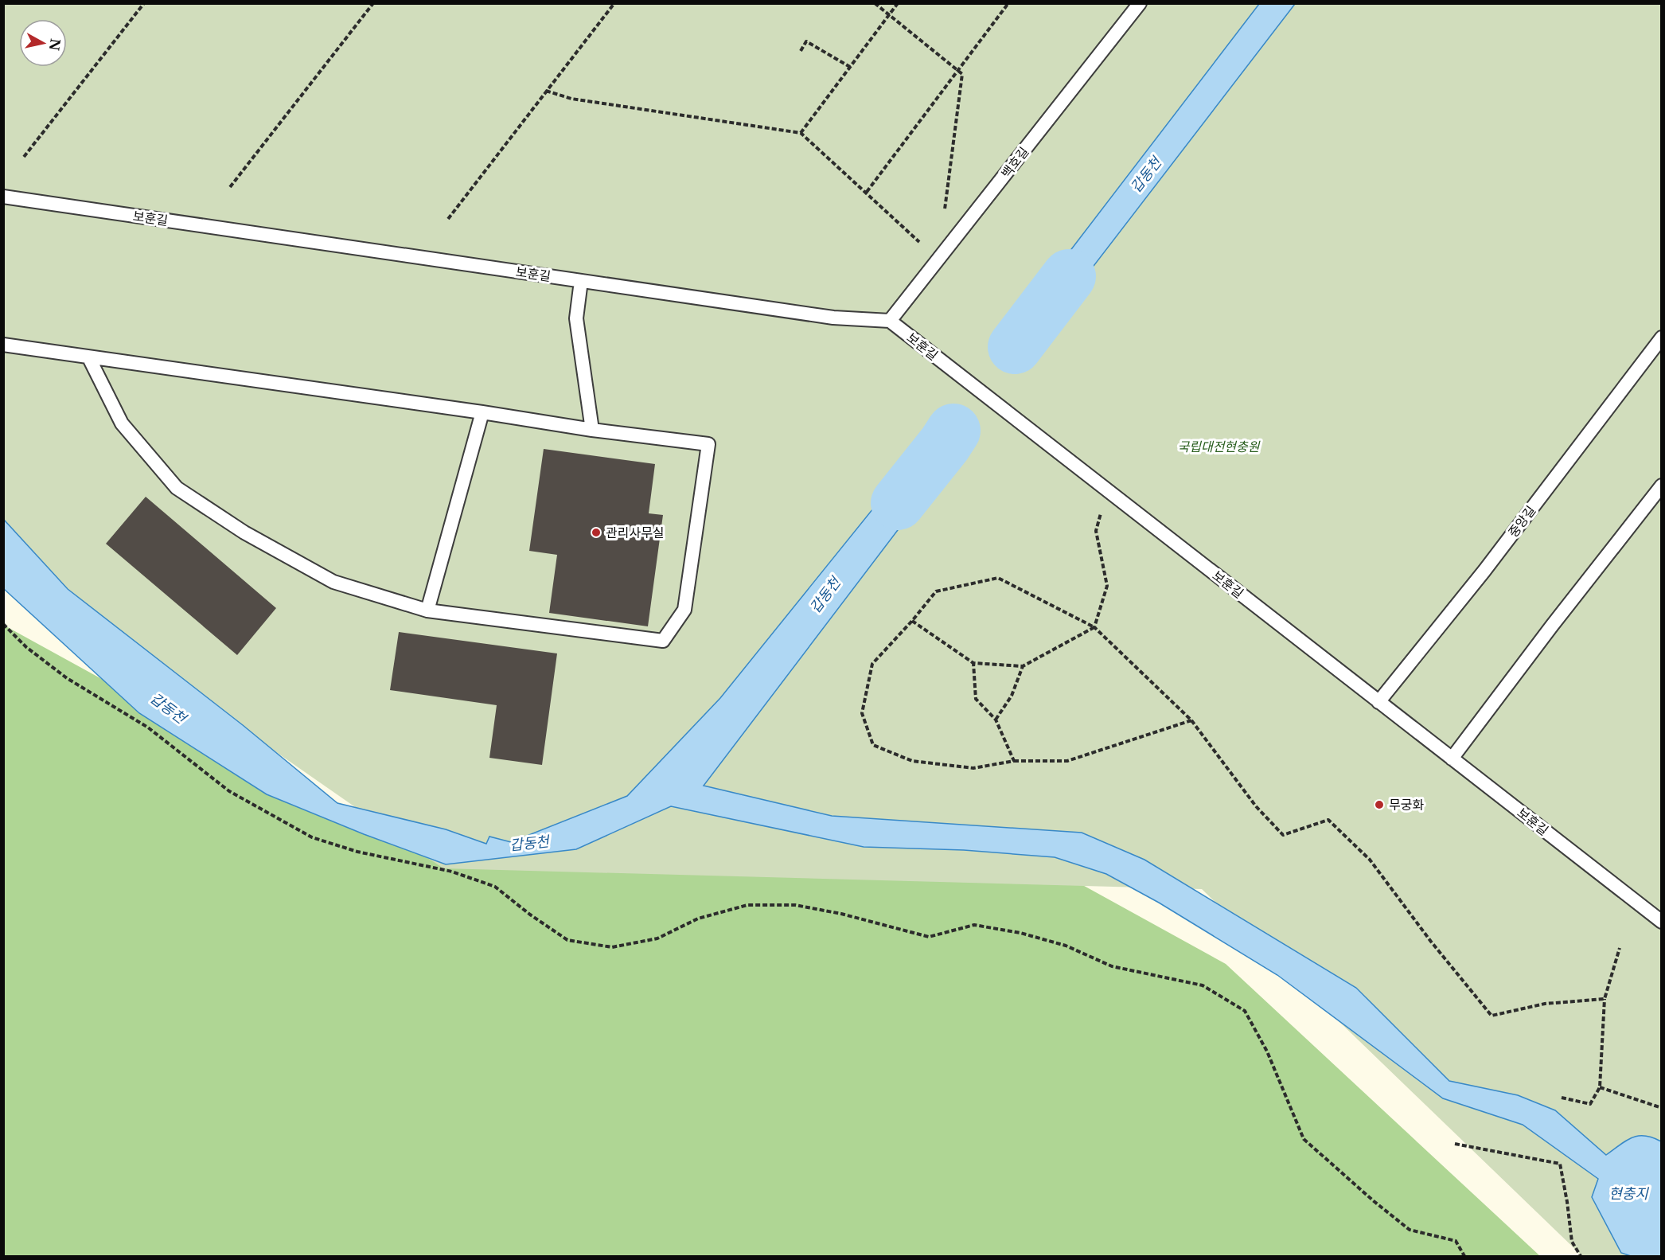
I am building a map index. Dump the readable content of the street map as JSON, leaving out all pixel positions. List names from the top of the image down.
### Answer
{
  "streets": {
    "lane": ["백호길", "보훈길", "중앙길"]
  },
  "crossings": [
    ["백호길", "보훈길"],
    ["보훈길", "중앙길"]
  ],
  "water": ["갑동천", "현충지"],
  "parks": ["국립대전현충원"],
  "places": ["관리사무실", "무궁화"],
  "north": "right"
}
